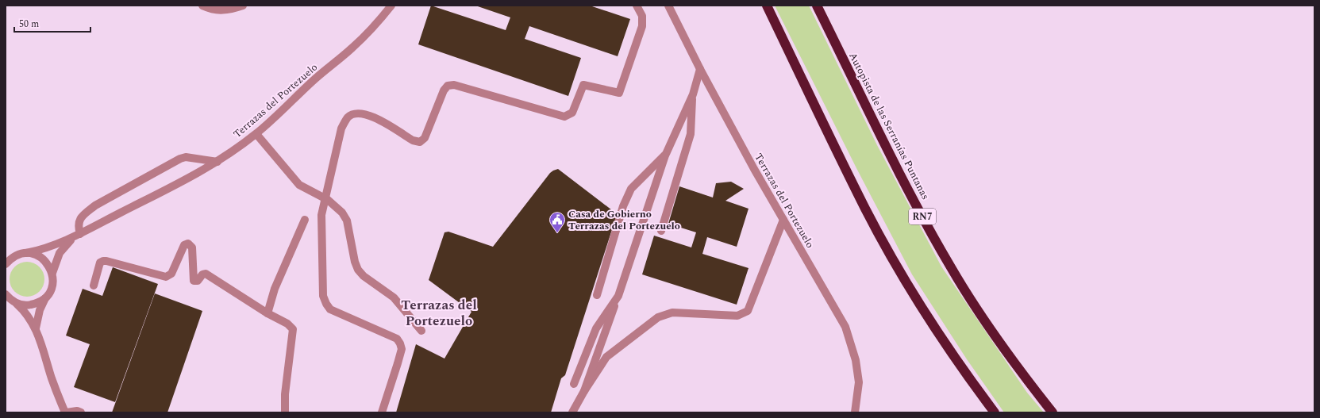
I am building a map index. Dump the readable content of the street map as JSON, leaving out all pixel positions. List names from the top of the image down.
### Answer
{
  "streets": {
    "highway": ["Autopista de las Serranías Puntanas", "RN7"],
    "street": ["Terrazas del Portezuelo"]
  },
  "districts": ["Terrazas del Portezuelo"],
  "places": {
    "public building": ["Casa de Gobierno Terrazas del Portezuelo"]
  },
  "scale_bar": "50 m"
}
